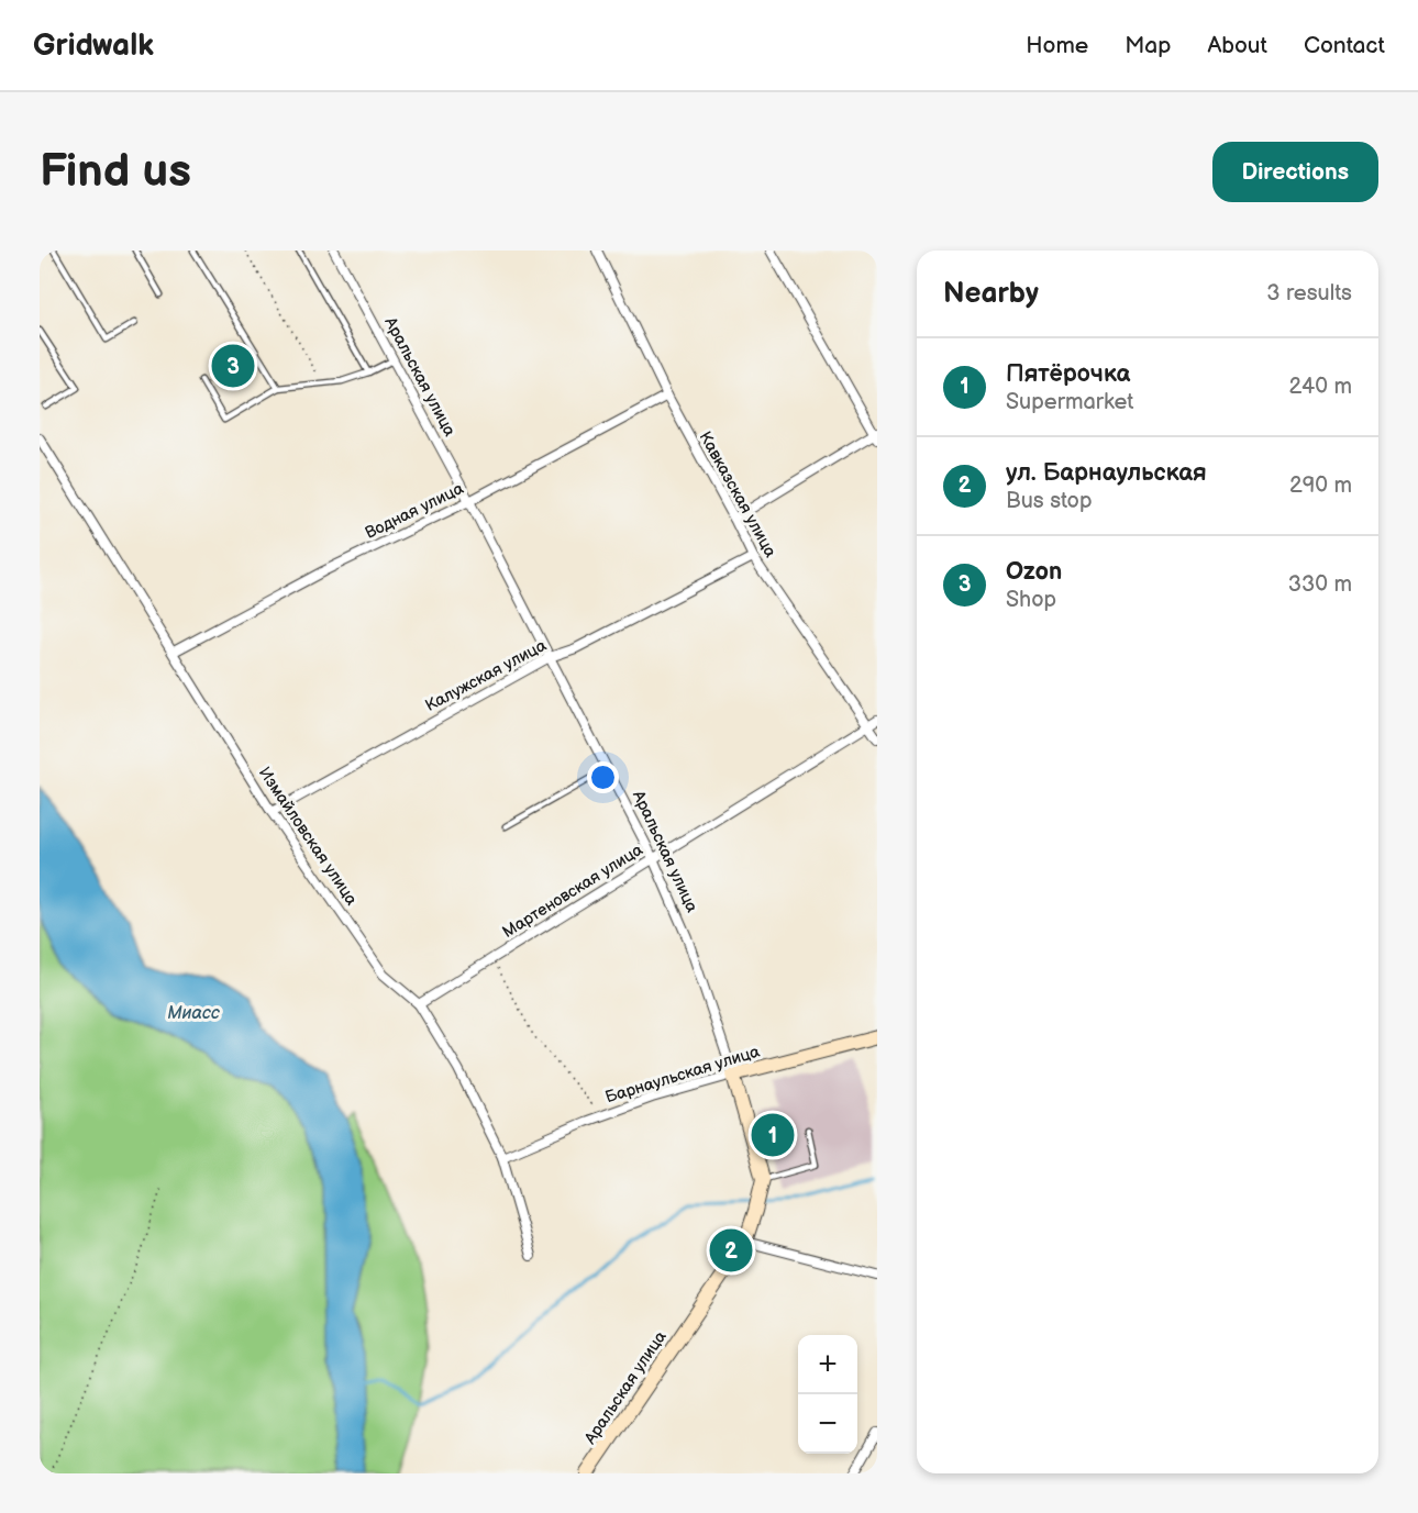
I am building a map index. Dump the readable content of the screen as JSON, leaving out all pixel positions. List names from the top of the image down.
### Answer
{
  "streets": {
    "street": [
      "Аральская улица",
      "Кавказская улица",
      "Водная улица",
      "Калужская улица",
      "Измайловская улица",
      "Мартеновская улица",
      "Барнаульская улица"
    ]
  },
  "crossings": [
    ["Аральская улица", "Водная улица"],
    ["Аральская улица", "Калужская улица"],
    ["Аральская улица", "Мартеновская улица"],
    ["Аральская улица", "Барнаульская улица"],
    ["Кавказская улица", "Водная улица"],
    ["Кавказская улица", "Калужская улица"],
    ["Кавказская улица", "Мартеновская улица"],
    ["Водная улица", "Измайловская улица"],
    ["Калужская улица", "Измайловская улица"],
    ["Измайловская улица", "Мартеновская улица"],
    ["Измайловская улица", "Барнаульская улица"]
  ],
  "water": ["Миасс"],
  "page": {
    "header": "Gridwalk",
    "nav": [
      "Home",
      "Map",
      "About",
      "Contact"
    ],
    "buttons": "Directions",
    "title": "Find us",
    "heading": ["Nearby", "3 results"],
    "list": [
      {
        "mark": "1",
        "name": "Пятёрочка",
        "note": "Supermarket",
        "value": "240 m"
      },
      {
        "mark": "2",
        "name": "ул. Барнаульская",
        "note": "Bus stop",
        "value": "290 m"
      },
      {
        "mark": "3",
        "name": "Ozon",
        "note": "Shop",
        "value": "330 m"
      }
    ],
    "pins": ["3", "1", "2"],
    "map_buttons": ["+", "−"]
  }
}
